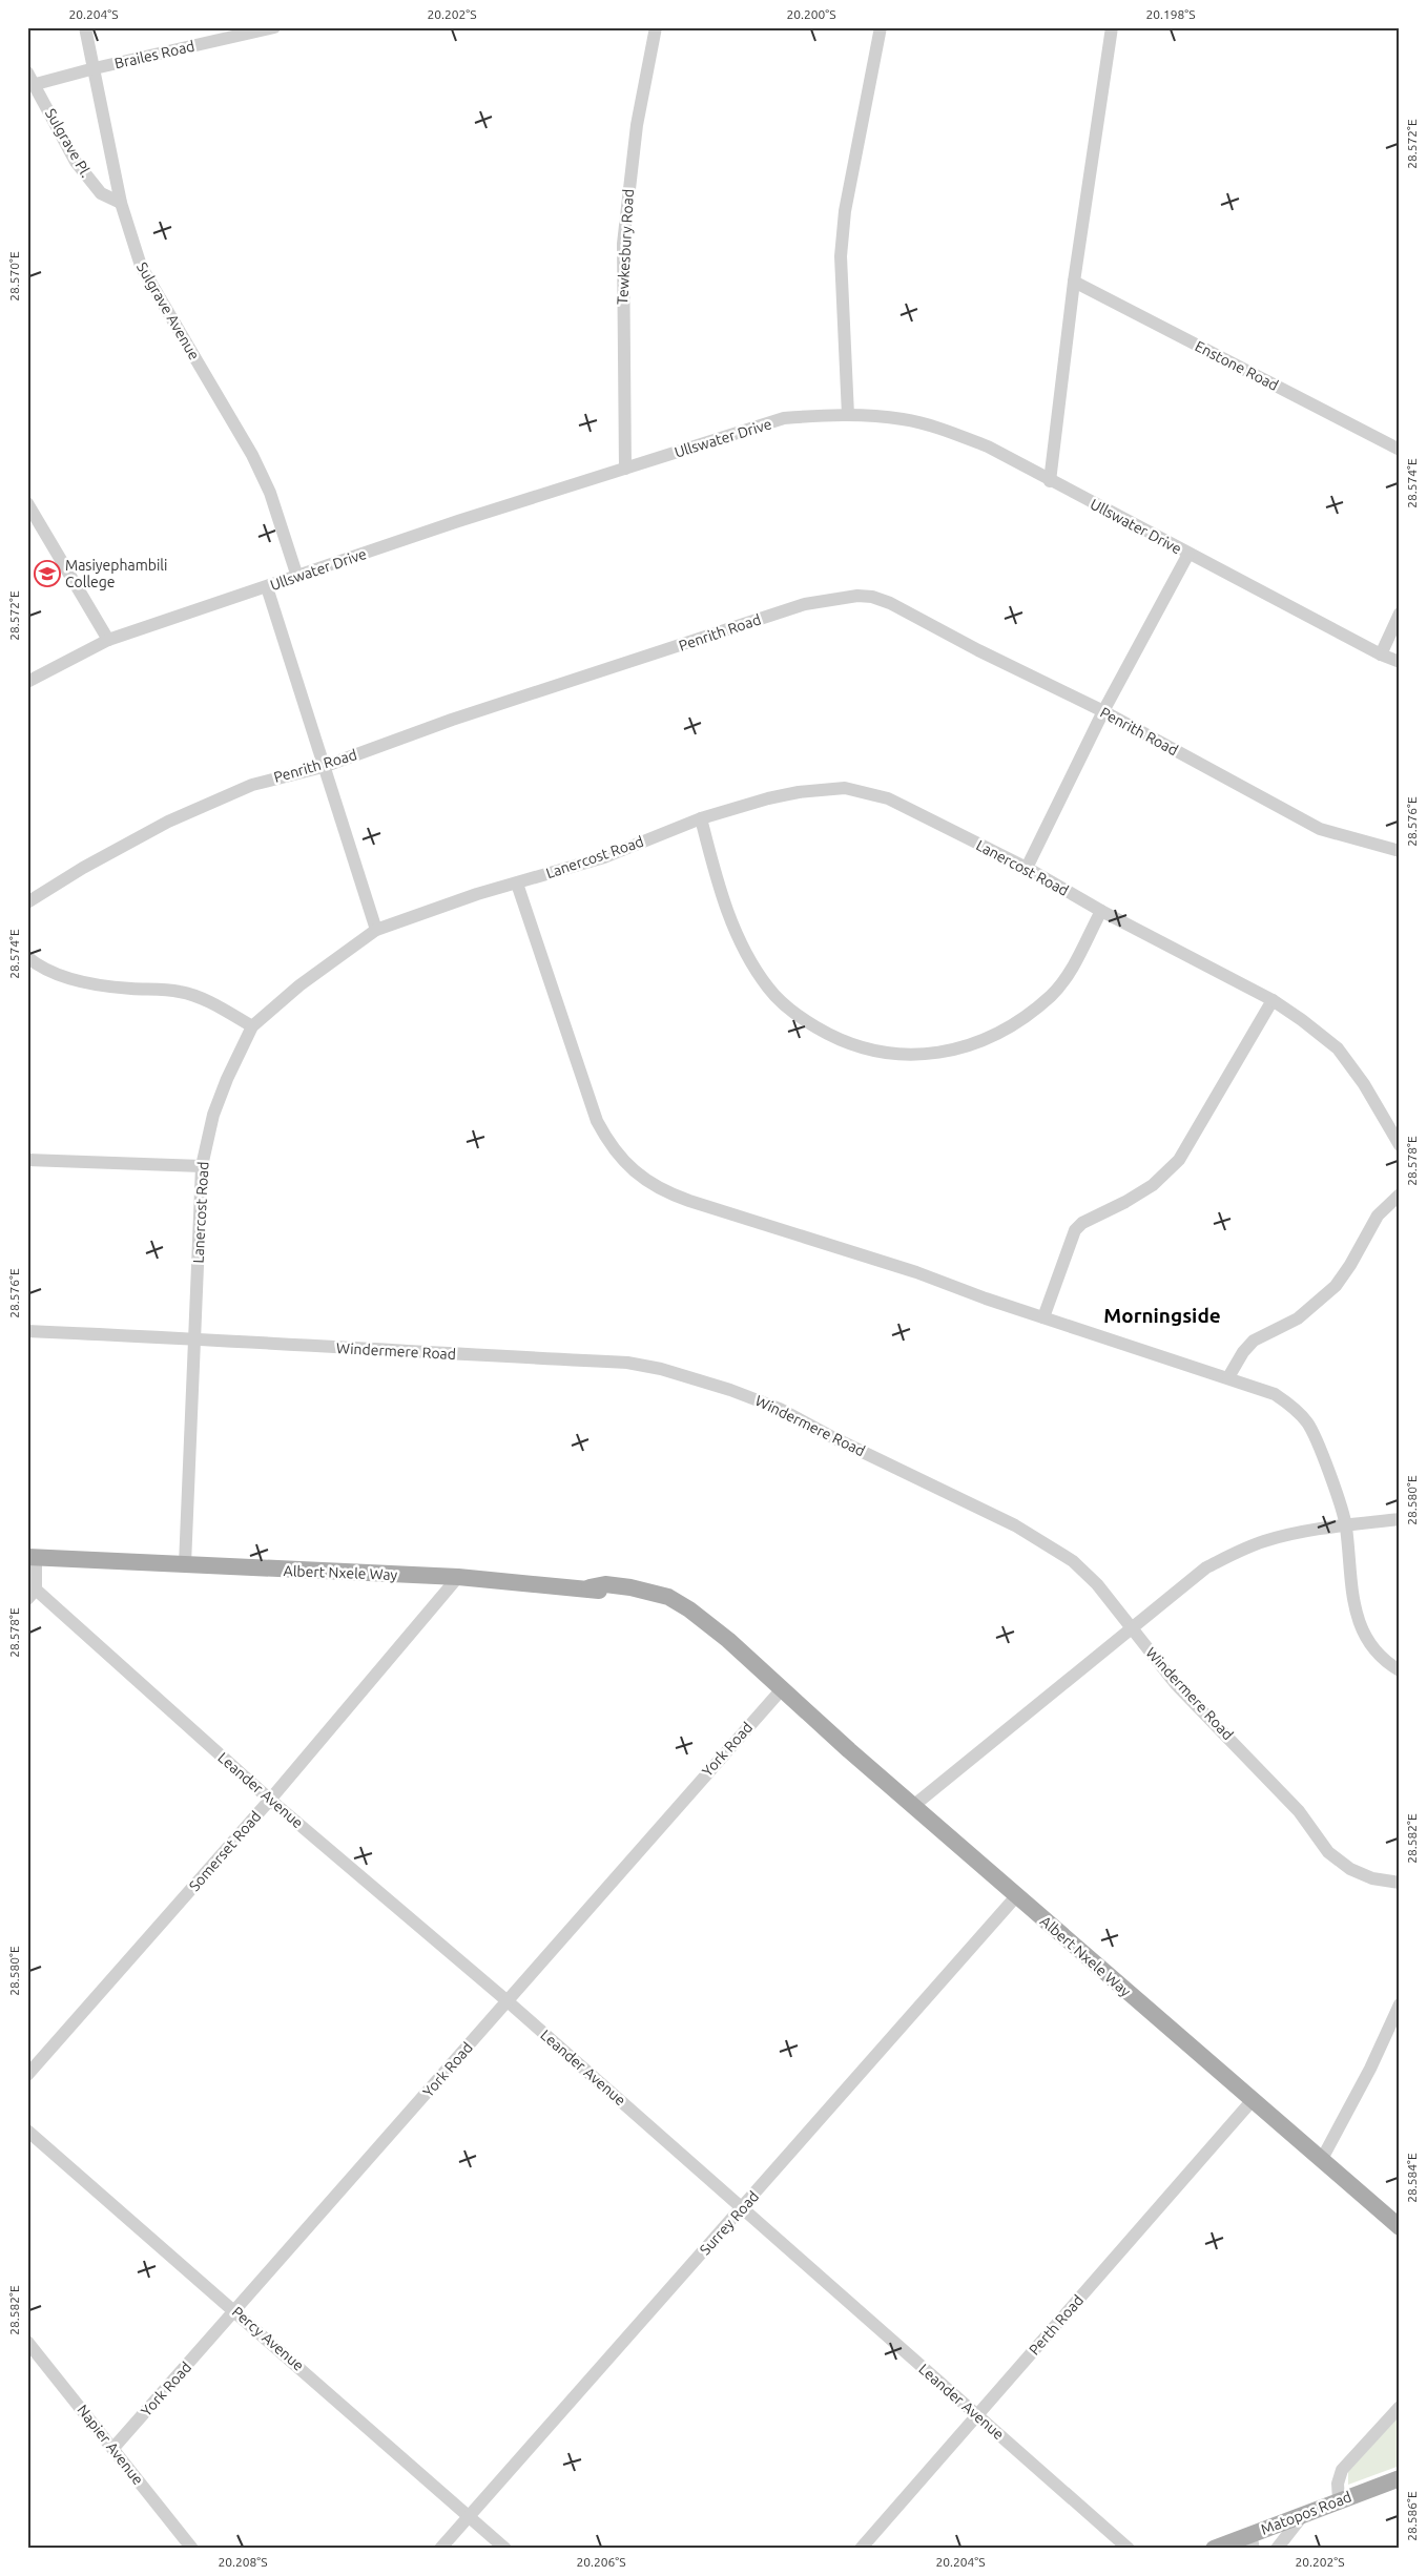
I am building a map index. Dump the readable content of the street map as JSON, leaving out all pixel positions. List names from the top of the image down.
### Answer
{
  "streets": {
    "main road": ["Albert Nxele Way", "Matopos Road"],
    "street": [
      "Brailes Road",
      "Sulgrave Pl.",
      "Tewkesbury Road",
      "Sulgrave Avenue",
      "Enstone Road",
      "Ullswater Drive",
      "Penrith Road",
      "Lanercost Road",
      "Windermere Road",
      "York Road",
      "Leander Avenue",
      "Somerset Road",
      "Surrey Road",
      "Perth Road",
      "Percy Avenue",
      "Napier Avenue"
    ]
  },
  "crossings": [
    ["Brailes Road", "Sulgrave Pl."],
    ["Brailes Road", "Sulgrave Avenue"],
    ["Sulgrave Pl.", "Sulgrave Avenue"],
    ["Tewkesbury Road", "Ullswater Drive"],
    ["Sulgrave Avenue", "Ullswater Drive"],
    ["Lanercost Road", "Windermere Road"],
    ["Lanercost Road", "Albert Nxele Way"],
    ["Albert Nxele Way", "York Road"],
    ["Albert Nxele Way", "Somerset Road"],
    ["Albert Nxele Way", "Surrey Road"],
    ["Albert Nxele Way", "Perth Road"],
    ["York Road", "Leander Avenue"],
    ["York Road", "Percy Avenue"],
    ["York Road", "Napier Avenue"],
    ["Leander Avenue", "Somerset Road"],
    ["Leander Avenue", "Surrey Road"],
    ["Leander Avenue", "Perth Road"],
    ["Surrey Road", "Percy Avenue"]
  ],
  "districts": ["Morningside"],
  "places": {
    "school or university": ["Masiyephambili College"]
  },
  "coordinates": [
    "20.204°S",
    "20.202°S",
    "20.200°S",
    "20.198°S",
    "28.572°E",
    "28.570°E",
    "28.574°E",
    "28.576°E",
    "28.578°E",
    "28.580°E",
    "28.582°E",
    "28.584°E",
    "28.586°E",
    "20.208°S",
    "20.206°S"
  ]
}
